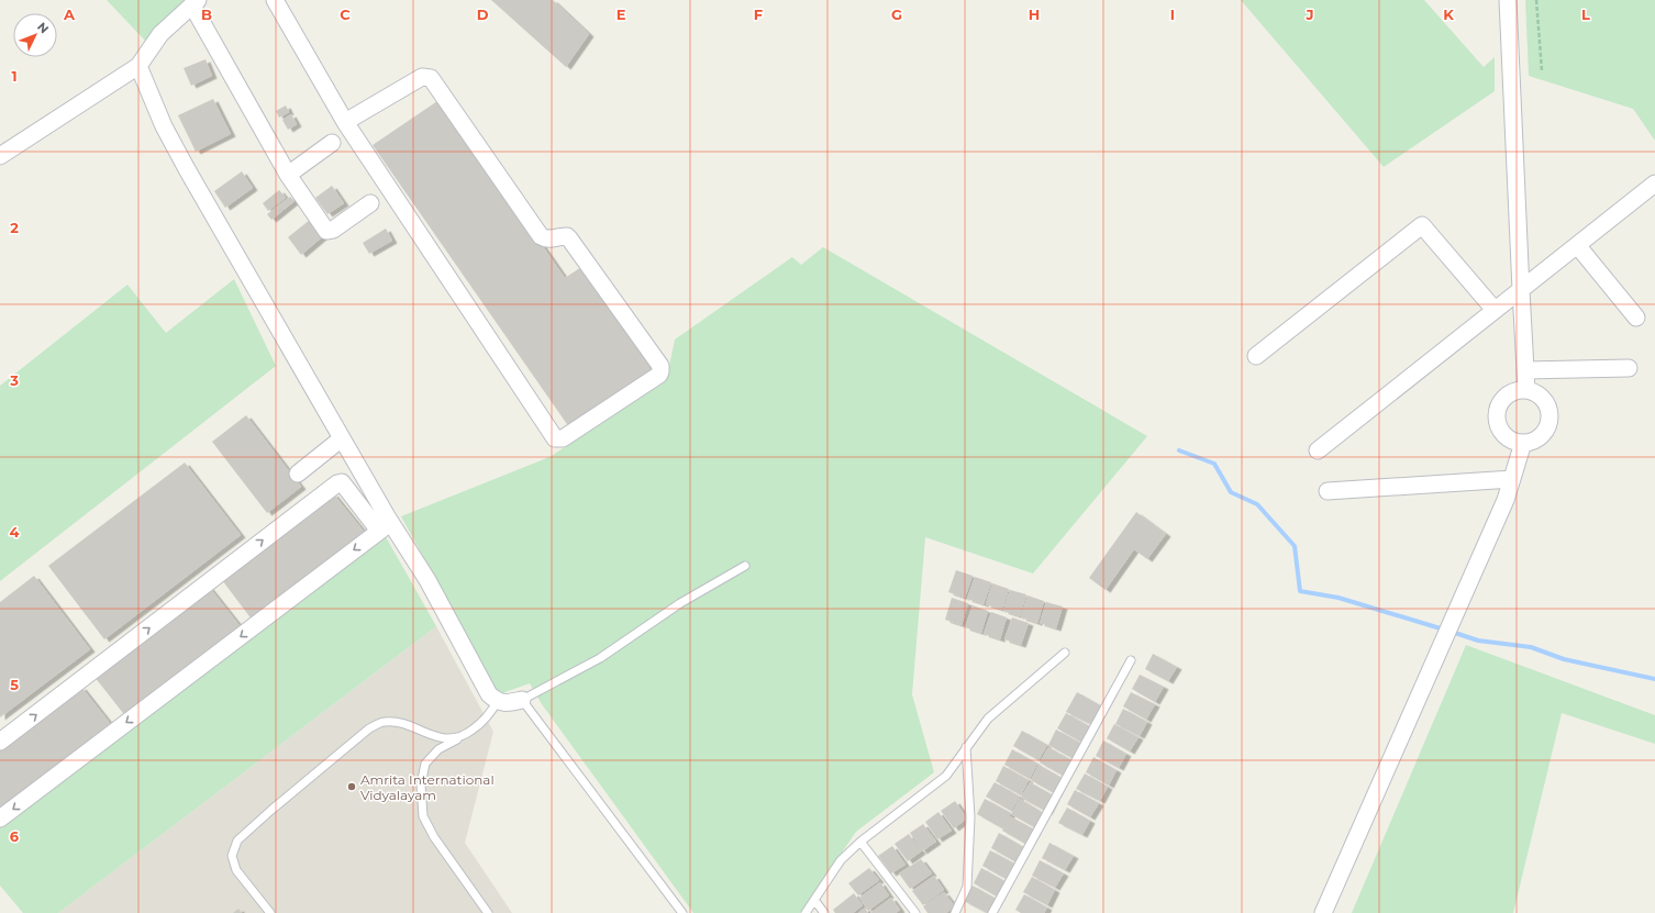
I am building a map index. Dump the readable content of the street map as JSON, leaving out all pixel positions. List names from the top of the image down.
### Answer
{
  "places": ["Amrita International Vidyalayam"],
  "north": "top right",
  "grid": {
    "columns": [
      "A",
      "B",
      "C",
      "D",
      "E",
      "F",
      "G",
      "H",
      "I",
      "J",
      "K",
      "L"
    ],
    "rows": [
      "1",
      "2",
      "3",
      "4",
      "5",
      "6"
    ]
  }
}
